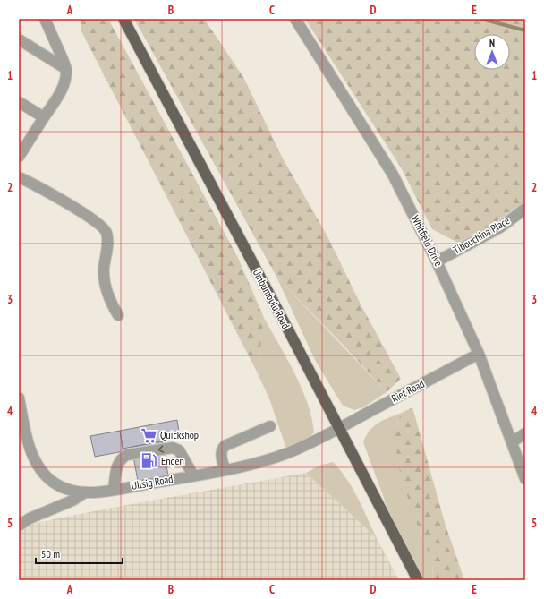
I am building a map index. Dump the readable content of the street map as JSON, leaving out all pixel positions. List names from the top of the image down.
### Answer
{
  "streets": {
    "main road": ["Umbumbulu Road"],
    "street": [
      "Tibouchina Place",
      "Whitfield Drive",
      "Riet Road",
      "Uitsig Road"
    ]
  },
  "crossings": [
    ["Tibouchina Place", "Whitfield Drive"],
    ["Whitfield Drive", "Riet Road"],
    ["Umbumbulu Road", "Riet Road"],
    ["Umbumbulu Road", "Uitsig Road"],
    ["Riet Road", "Uitsig Road"]
  ],
  "places": {
    "supermarket": ["Quickshop"],
    "fuel station": ["Engen"]
  },
  "scale_bar": "50 m",
  "north": "top",
  "grid": {
    "columns": [
      "A",
      "B",
      "C",
      "D",
      "E"
    ],
    "rows": [
      "1",
      "2",
      "3",
      "4",
      "5"
    ]
  }
}
